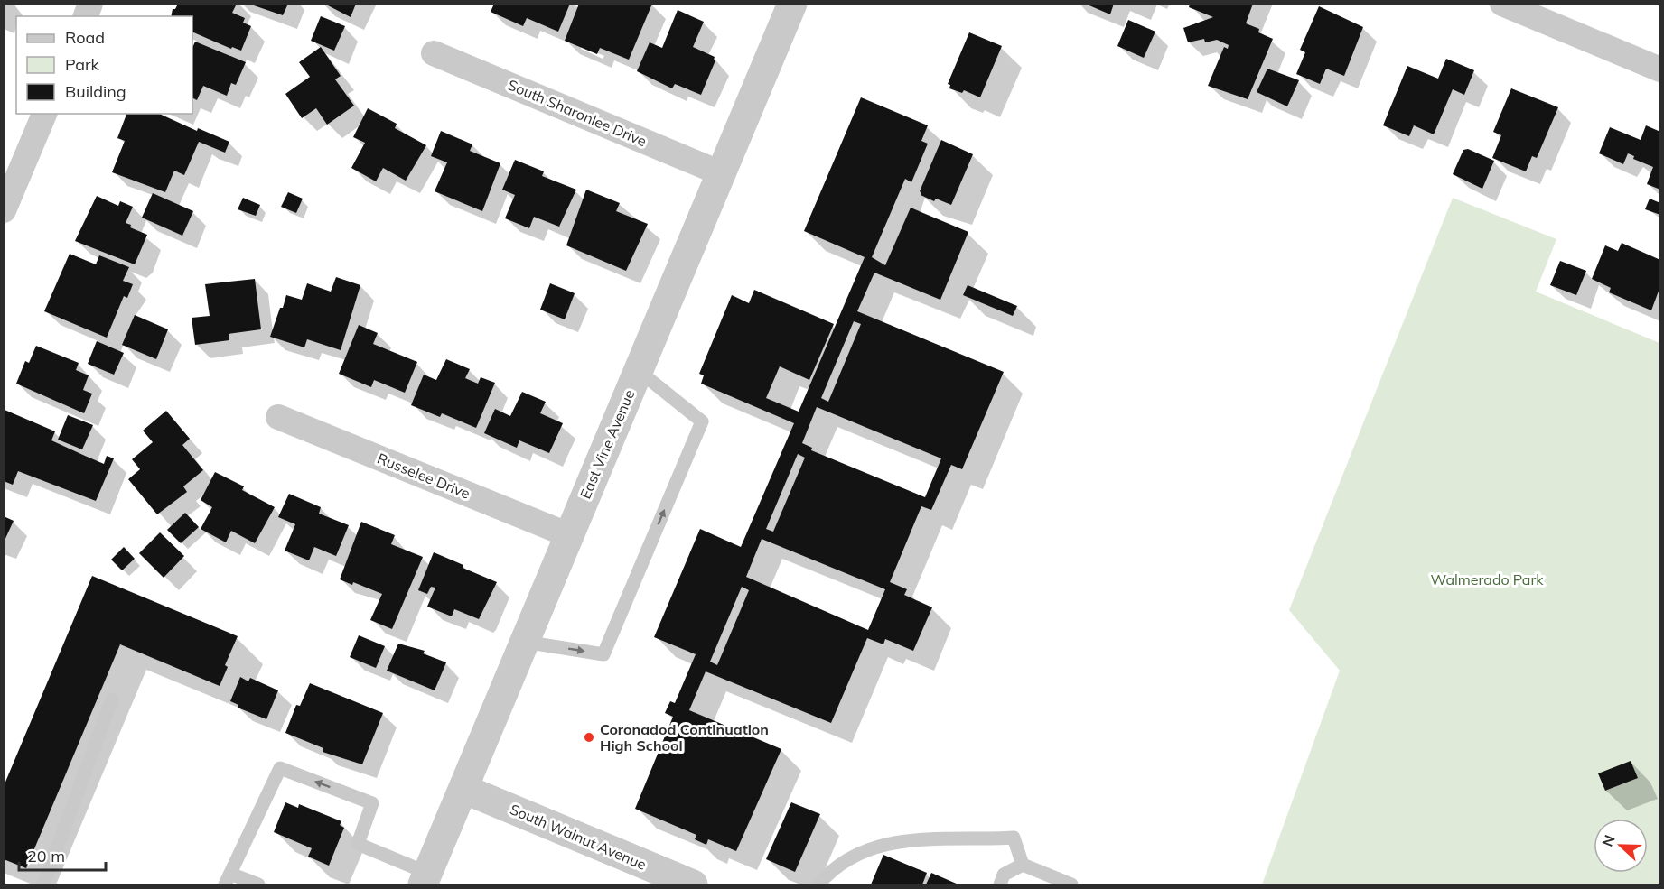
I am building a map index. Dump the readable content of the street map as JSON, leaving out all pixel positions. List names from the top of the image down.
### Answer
{
  "streets": {
    "street": [
      "South Sharonlee Drive",
      "East Vine Avenue",
      "Russelee Drive",
      "South Walnut Avenue"
    ]
  },
  "crossings": [
    ["South Sharonlee Drive", "East Vine Avenue"],
    ["East Vine Avenue", "Russelee Drive"],
    ["East Vine Avenue", "South Walnut Avenue"]
  ],
  "parks": ["Walmerado Park"],
  "places": ["Coronadod Continuation High School"],
  "legend": ["Road", "Park", "Building"],
  "scale_bar": "20 m",
  "north": "left"
}
